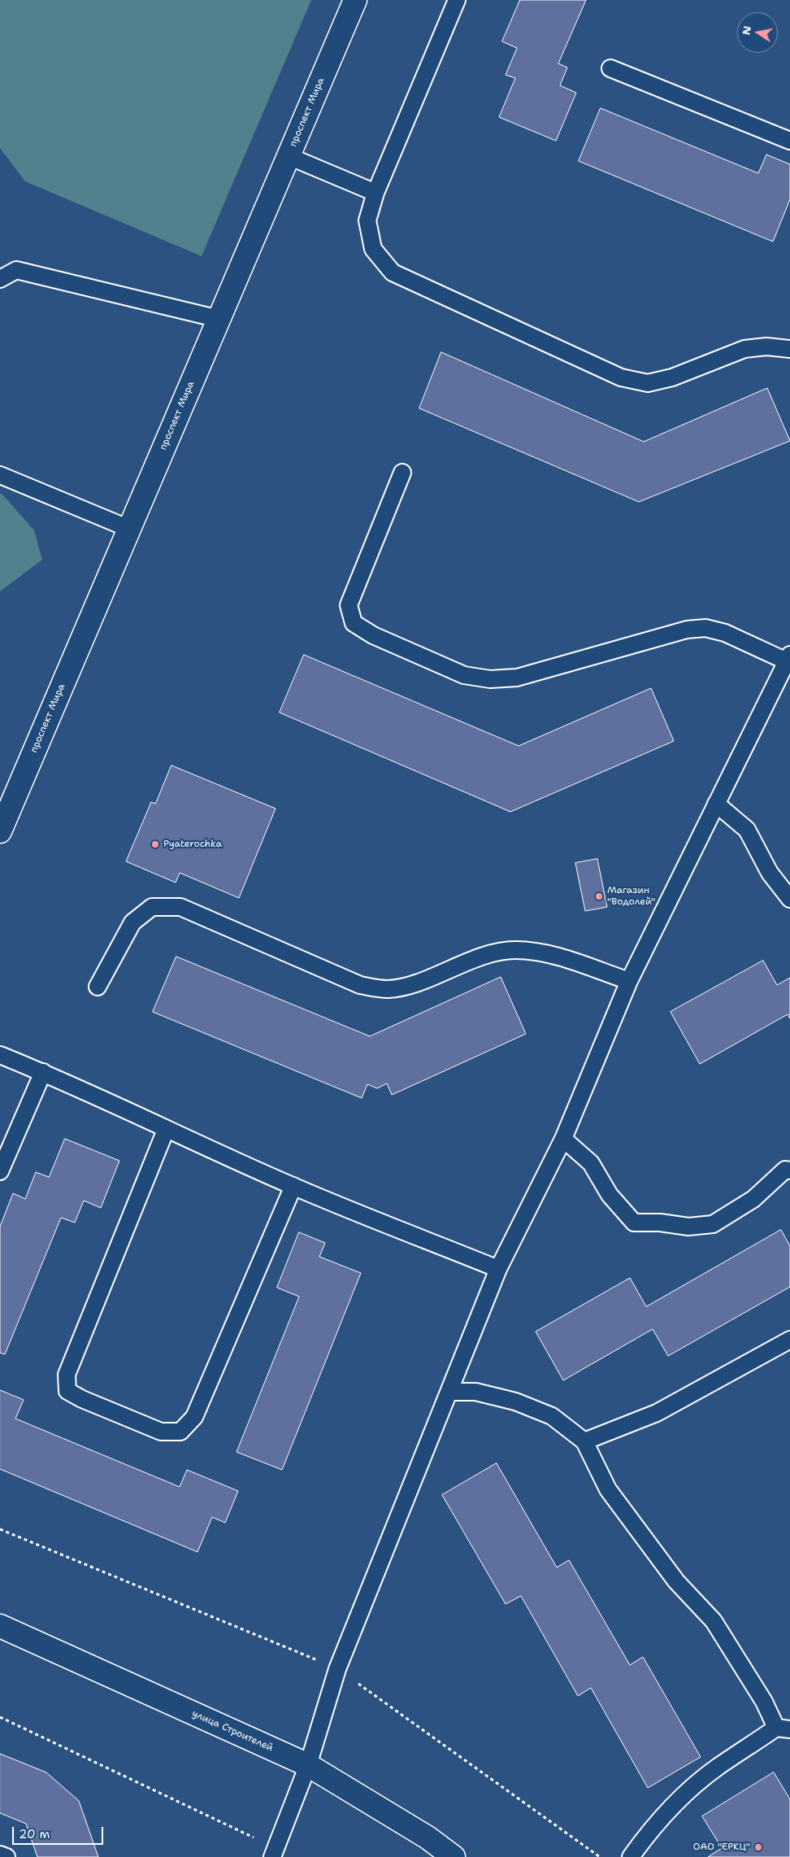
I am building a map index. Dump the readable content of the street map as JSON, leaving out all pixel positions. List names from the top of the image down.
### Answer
{
  "streets": {
    "main road": ["проспект Мира", "улица Строителей"]
  },
  "places": ["Pyaterochka", "Магазин \"Водолей\"", "ОАО \"ЕРКЦ\""],
  "scale_bar": "20 m",
  "north": "left"
}
